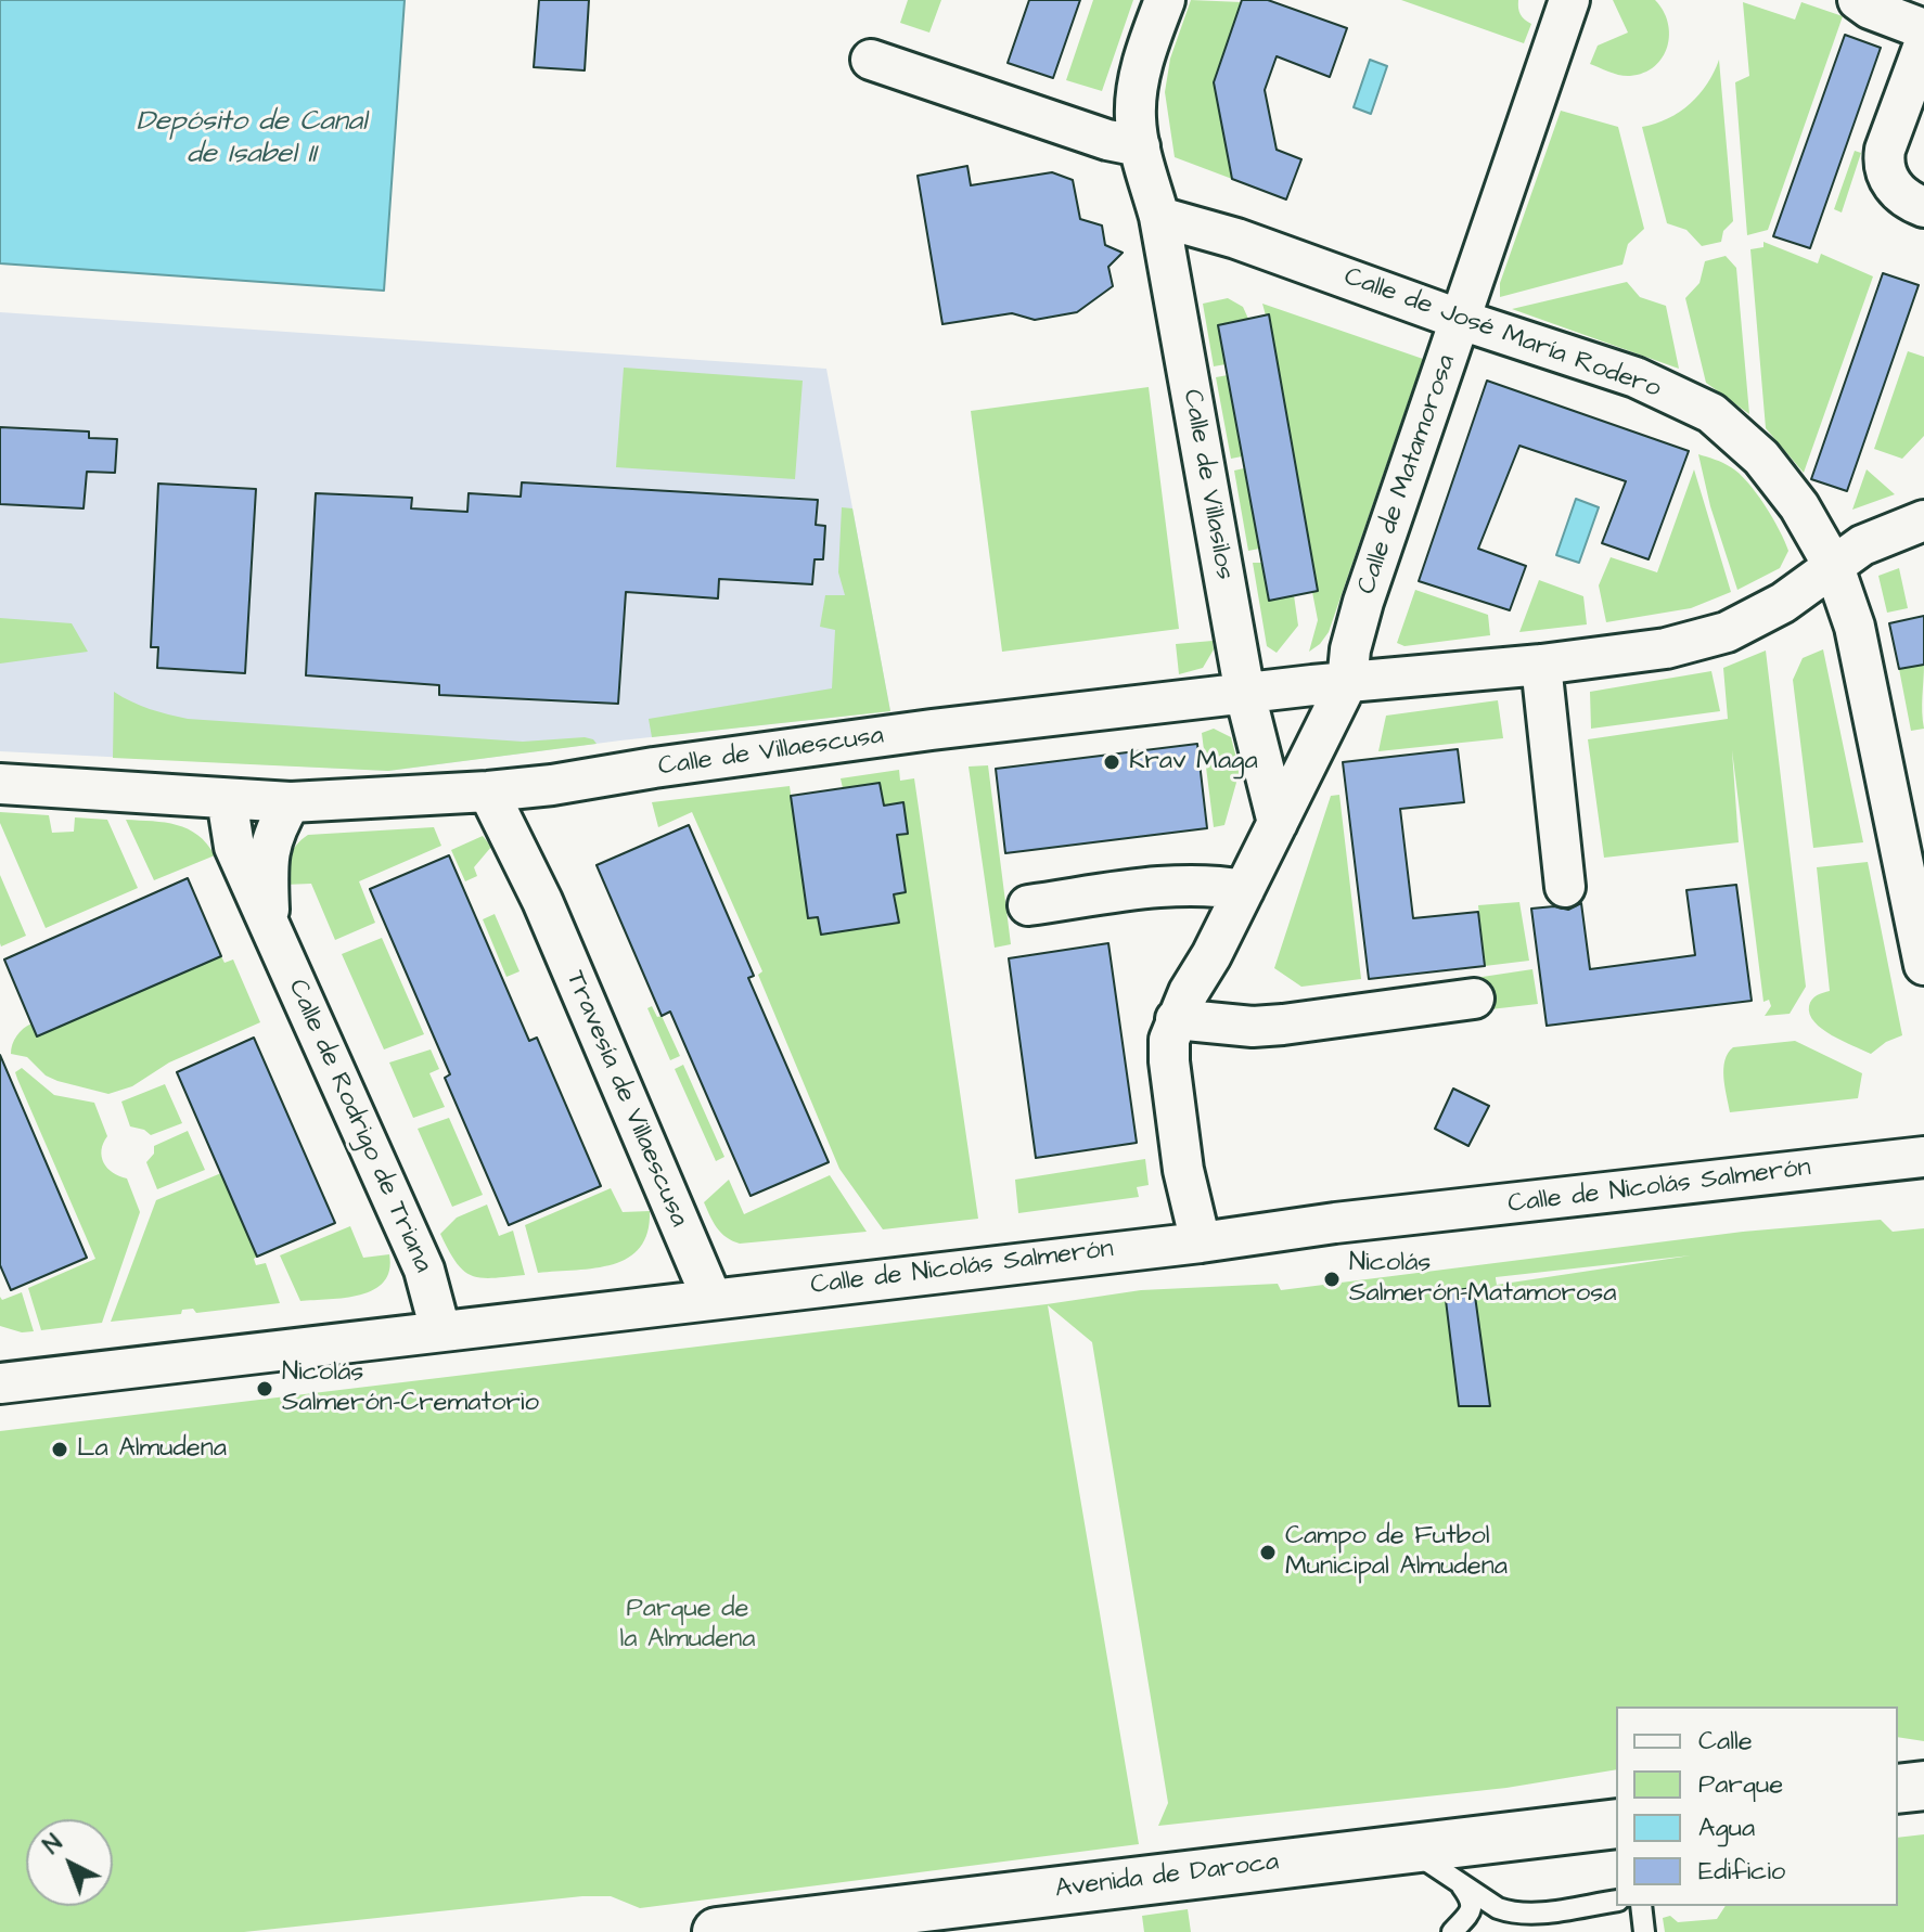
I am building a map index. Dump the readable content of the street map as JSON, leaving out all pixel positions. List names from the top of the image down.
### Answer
{
  "streets": {
    "street": [
      "Calle de José María Rodero",
      "Calle de Matamorosa",
      "Calle de Villasilos",
      "Calle de Villaescusa",
      "Travesía de Villaescusa",
      "Calle de Rodrigo de Triana",
      "Calle de Nicolás Salmerón",
      "Avenida de Daroca"
    ]
  },
  "crossings": [
    ["Calle de José María Rodero", "Calle de Matamorosa"],
    ["Calle de José María Rodero", "Calle de Villasilos"],
    ["Calle de José María Rodero", "Calle de Villaescusa"],
    ["Calle de Matamorosa", "Calle de Villasilos"],
    ["Calle de Matamorosa", "Calle de Villaescusa"],
    ["Calle de Matamorosa", "Calle de Nicolás Salmerón"],
    ["Calle de Villasilos", "Calle de Villaescusa"],
    ["Calle de Villaescusa", "Travesía de Villaescusa"],
    ["Calle de Villaescusa", "Calle de Rodrigo de Triana"],
    ["Travesía de Villaescusa", "Calle de Nicolás Salmerón"],
    ["Calle de Rodrigo de Triana", "Calle de Nicolás Salmerón"]
  ],
  "water": ["Depósito de Canal de Isabel II"],
  "parks": ["Parque de la Almudena"],
  "places": [
    "Krav Maga",
    "Nicolás Salmerón-Matamorosa",
    "Nicolás Salmerón-Crematorio",
    "La Almudena",
    "Campo de Futbol Municipal Almudena"
  ],
  "legend": [
    "Calle",
    "Parque",
    "Agua",
    "Edificio"
  ],
  "north": "top left"
}
